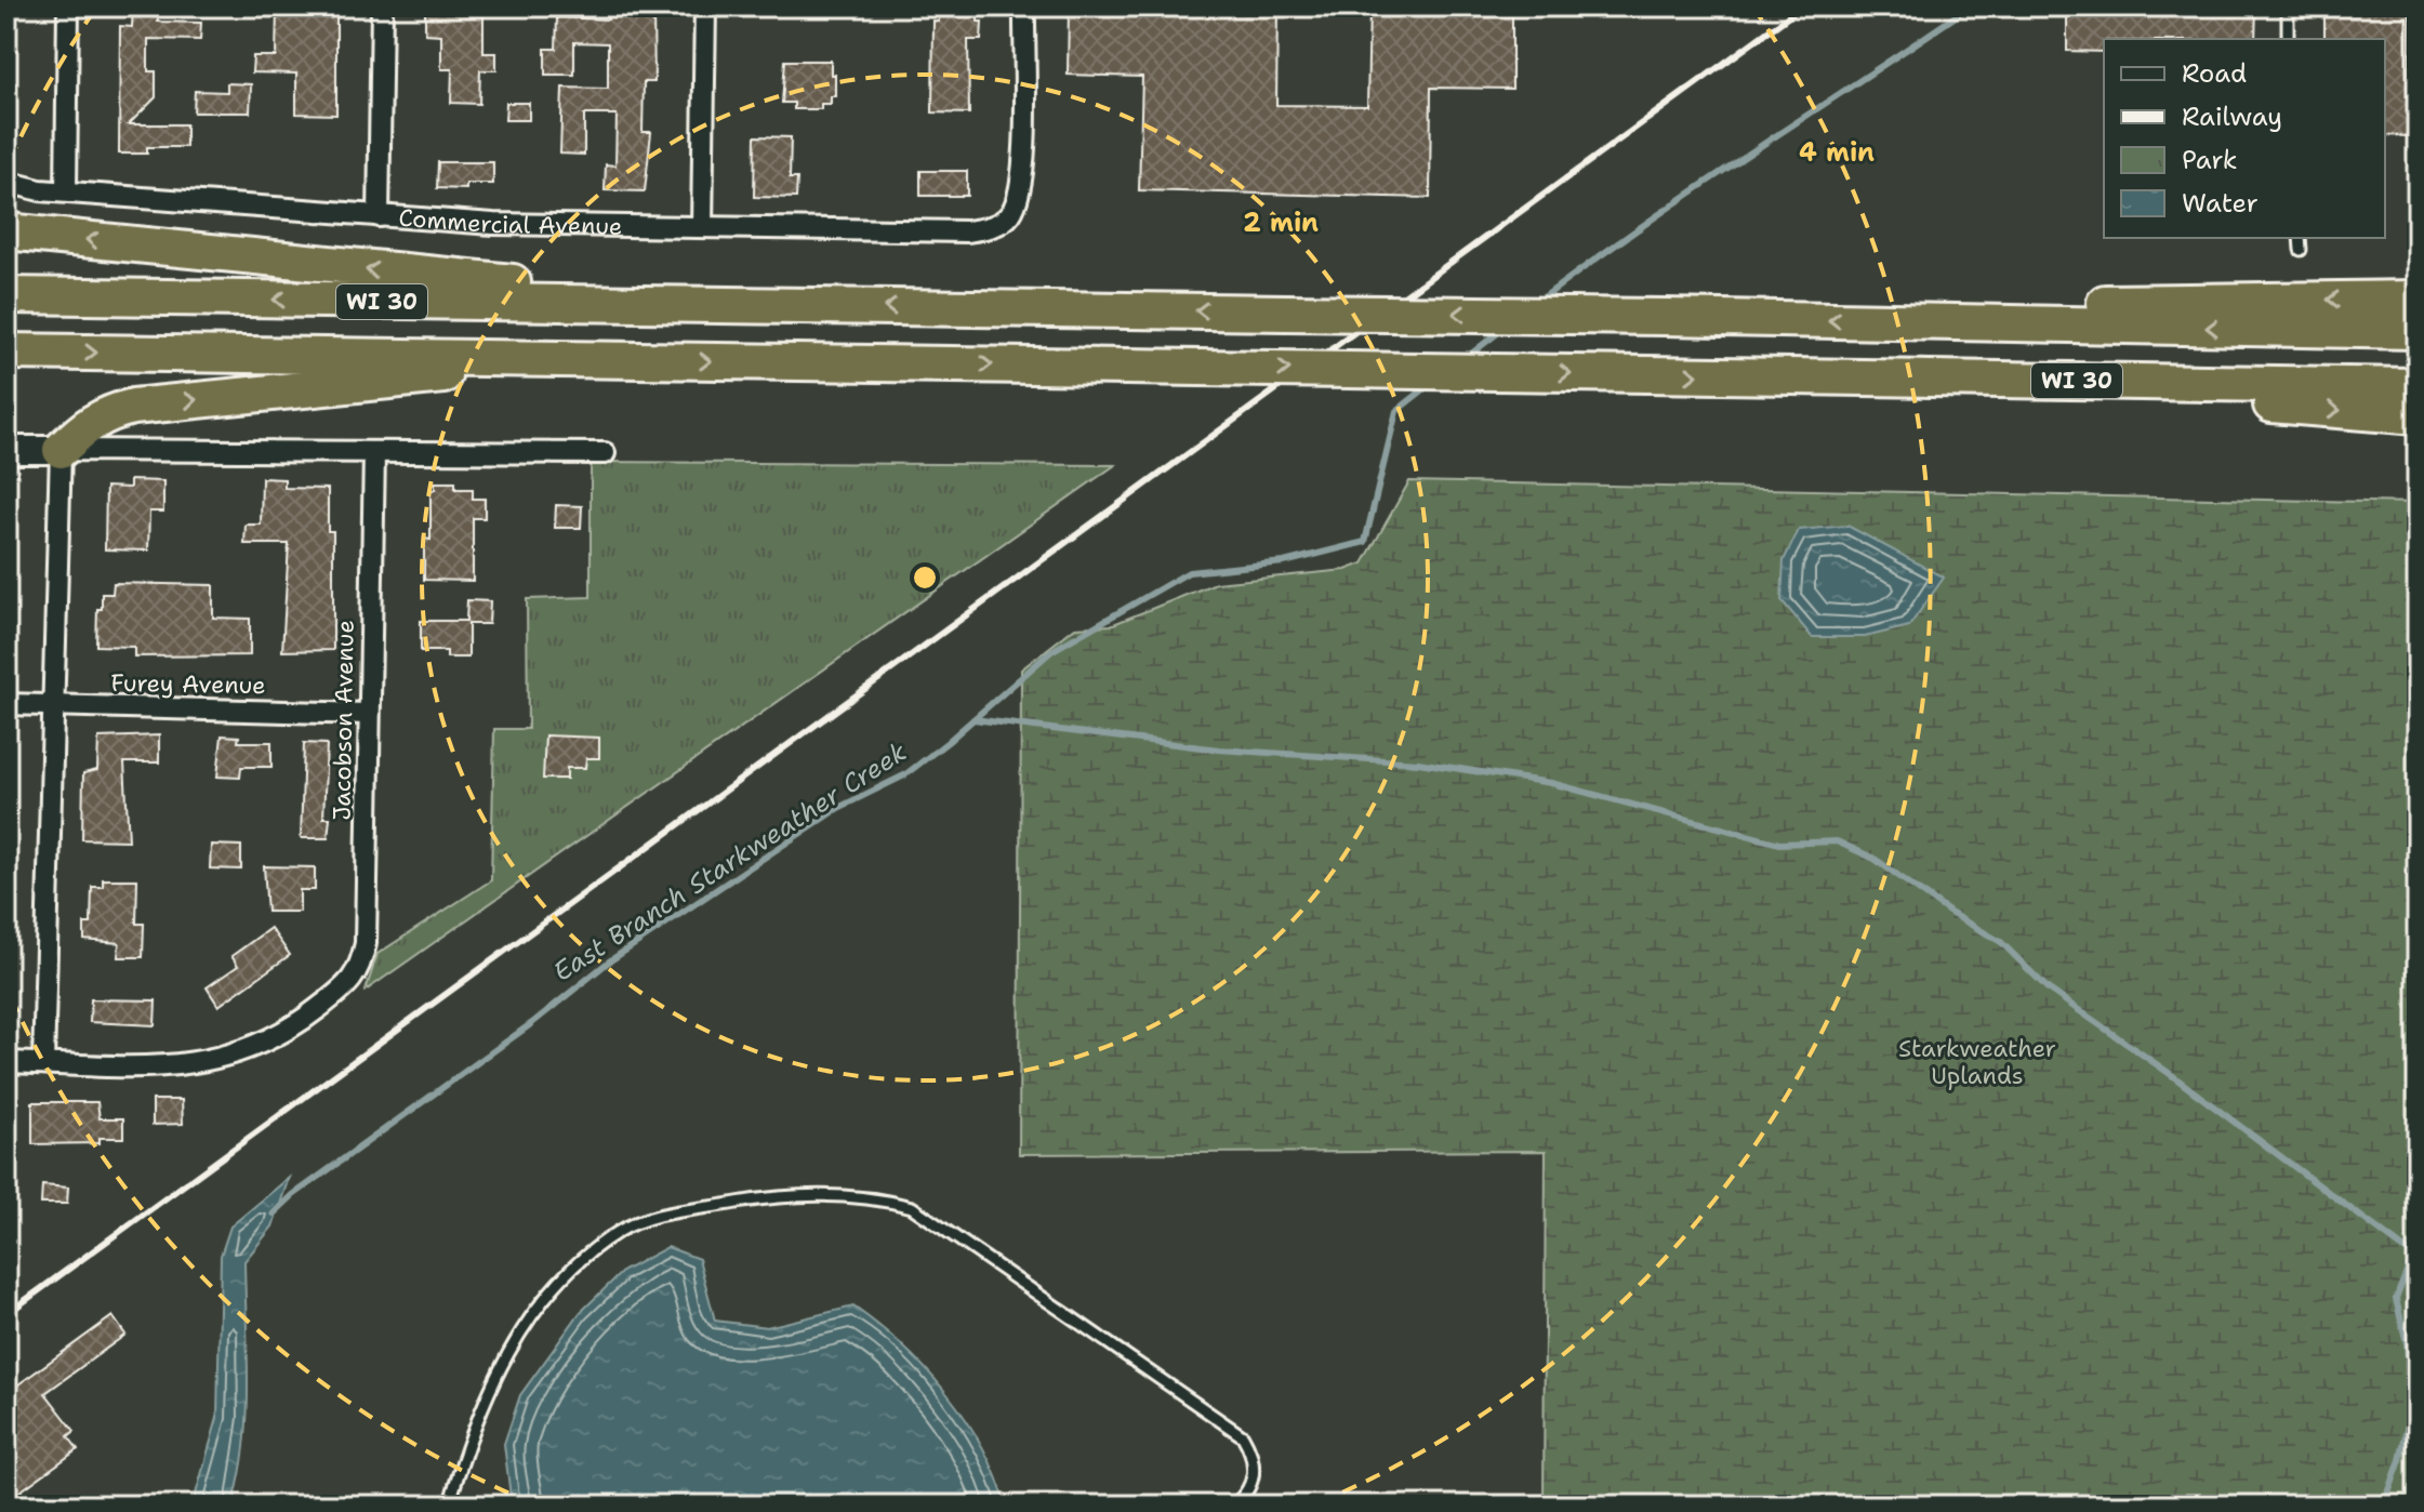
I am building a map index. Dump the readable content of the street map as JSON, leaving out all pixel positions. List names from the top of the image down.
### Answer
{
  "streets": {
    "highway": ["WI 30"],
    "street": ["Commercial Avenue", "Furey Avenue", "Jacobson Avenue"]
  },
  "crossings": [
    ["Furey Avenue", "Jacobson Avenue"]
  ],
  "water": ["East Branch Starkweather Creek"],
  "parks": ["Starkweather Uplands"],
  "legend": [
    "Road",
    "Railway",
    "Park",
    "Water"
  ],
  "rings": ["4 min", "2 min"]
}
